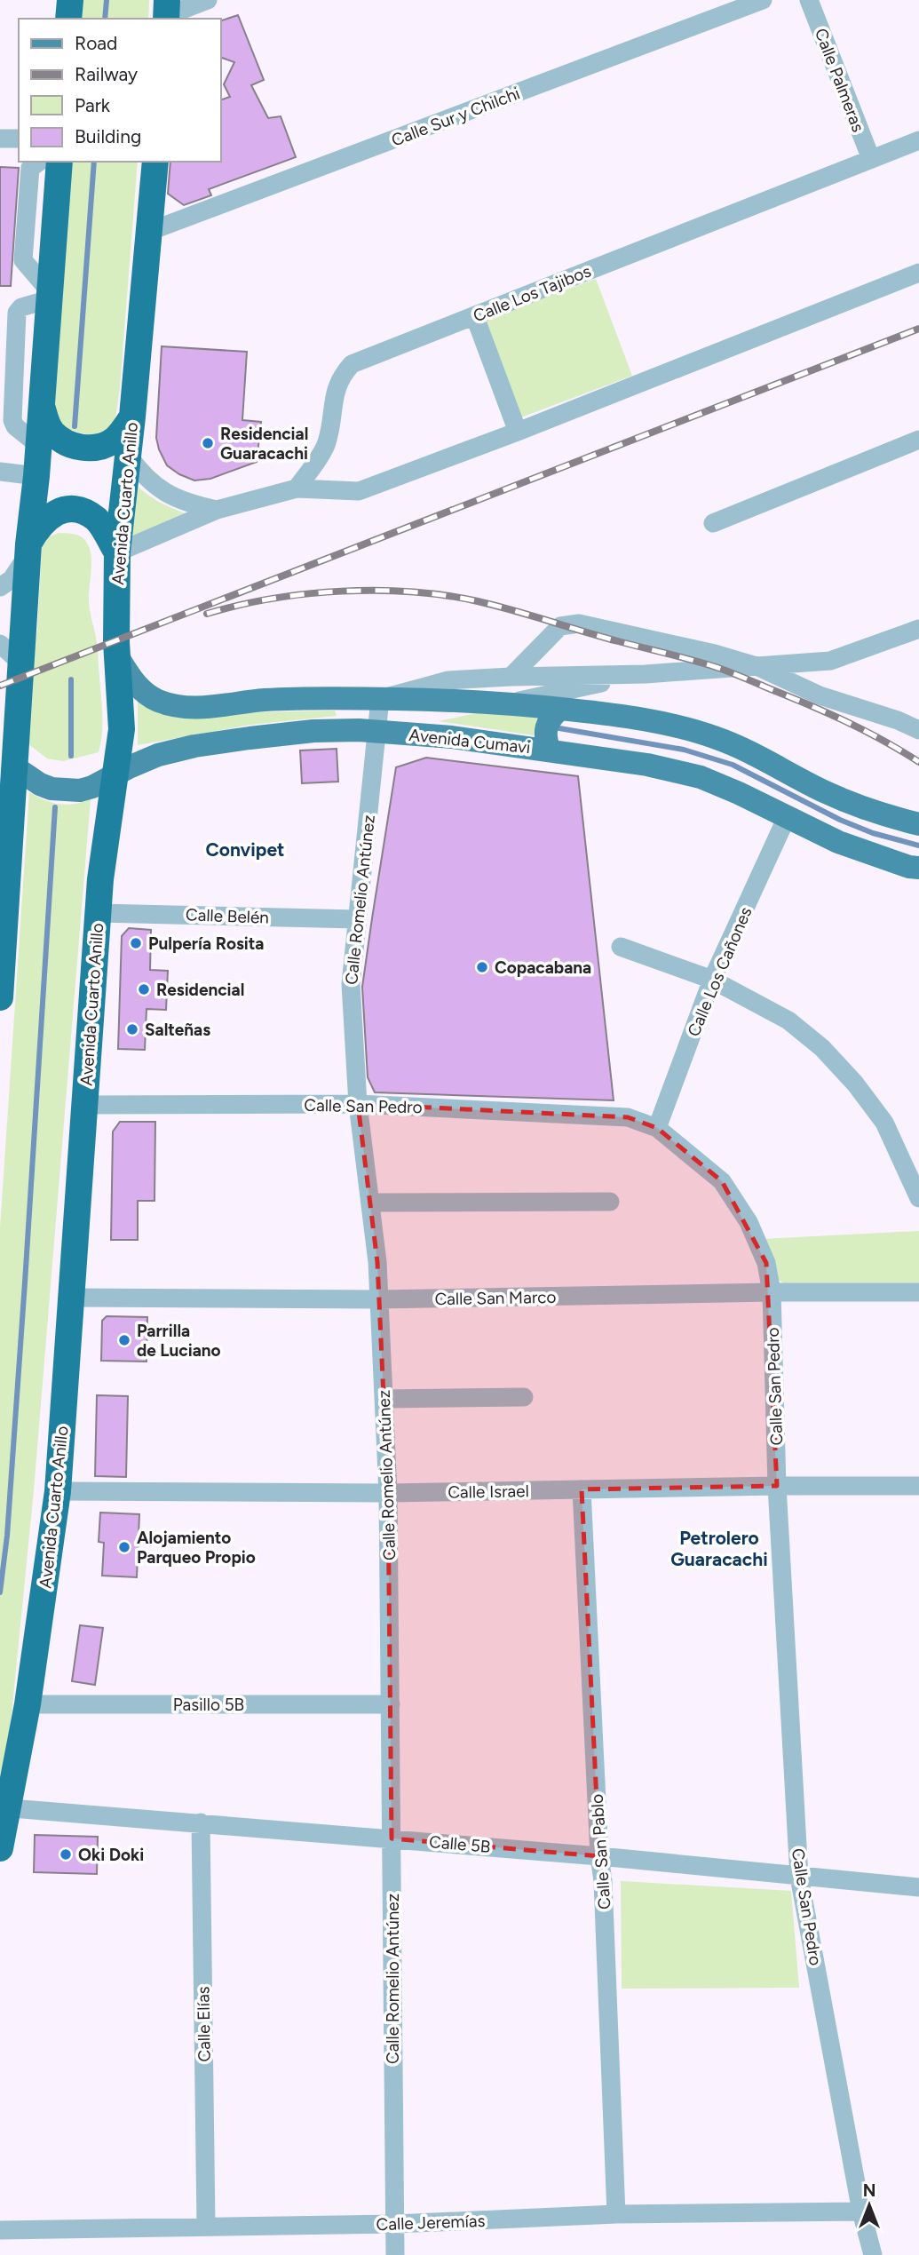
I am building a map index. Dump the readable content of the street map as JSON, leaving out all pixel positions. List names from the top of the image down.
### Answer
{
  "streets": {
    "highway": ["Avenida Cuarto Anillo"],
    "main road": ["Avenida Cumavi"],
    "street": [
      "Calle Palmeras",
      "Calle Sur y Chilchi",
      "Calle Los Tajibos",
      "Calle Romelio Antúnez",
      "Calle Belén",
      "Calle Los Cañones",
      "Calle San Pedro",
      "Calle San Marco",
      "Calle Israel",
      "Pasillo 5B",
      "Calle 5B",
      "Calle San Pablo",
      "Calle Elías",
      "Calle Jeremías"
    ]
  },
  "crossings": [
    ["Calle Palmeras", "Calle Los Tajibos"],
    ["Calle Sur y Chilchi", "Avenida Cuarto Anillo"],
    ["Avenida Cuarto Anillo", "Avenida Cumavi"],
    ["Avenida Cuarto Anillo", "Calle Belén"],
    ["Avenida Cuarto Anillo", "Calle San Pedro"],
    ["Avenida Cuarto Anillo", "Calle San Marco"],
    ["Avenida Cuarto Anillo", "Calle Israel"],
    ["Avenida Cuarto Anillo", "Pasillo 5B"],
    ["Avenida Cuarto Anillo", "Calle 5B"],
    ["Avenida Cumavi", "Calle Romelio Antúnez"],
    ["Avenida Cumavi", "Calle Los Cañones"],
    ["Calle Romelio Antúnez", "Calle Belén"],
    ["Calle Romelio Antúnez", "Calle San Pedro"],
    ["Calle Romelio Antúnez", "Calle San Marco"],
    ["Calle Romelio Antúnez", "Calle Israel"],
    ["Calle Romelio Antúnez", "Pasillo 5B"],
    ["Calle Romelio Antúnez", "Calle 5B"],
    ["Calle Romelio Antúnez", "Calle Jeremías"],
    ["Calle Los Cañones", "Calle San Pedro"],
    ["Calle San Pedro", "Calle San Marco"],
    ["Calle San Pedro", "Calle Israel"],
    ["Calle San Pedro", "Calle 5B"],
    ["Calle San Pedro", "Calle Jeremías"],
    ["Calle Israel", "Calle San Pablo"],
    ["Calle 5B", "Calle San Pablo"],
    ["Calle 5B", "Calle Elías"],
    ["Calle San Pablo", "Calle Jeremías"],
    ["Calle Elías", "Calle Jeremías"]
  ],
  "districts": ["Convipet", "Petrolero Guaracachi"],
  "places": [
    "Residencial Guaracachi",
    "Pulpería Rosita",
    "Copacabana",
    "Residencial",
    "Salteñas",
    "Parrilla de Luciano",
    "Alojamiento Parqueo Propio",
    "Oki Doki"
  ],
  "legend": [
    "Road",
    "Railway",
    "Park",
    "Building"
  ],
  "north": "top"
}
